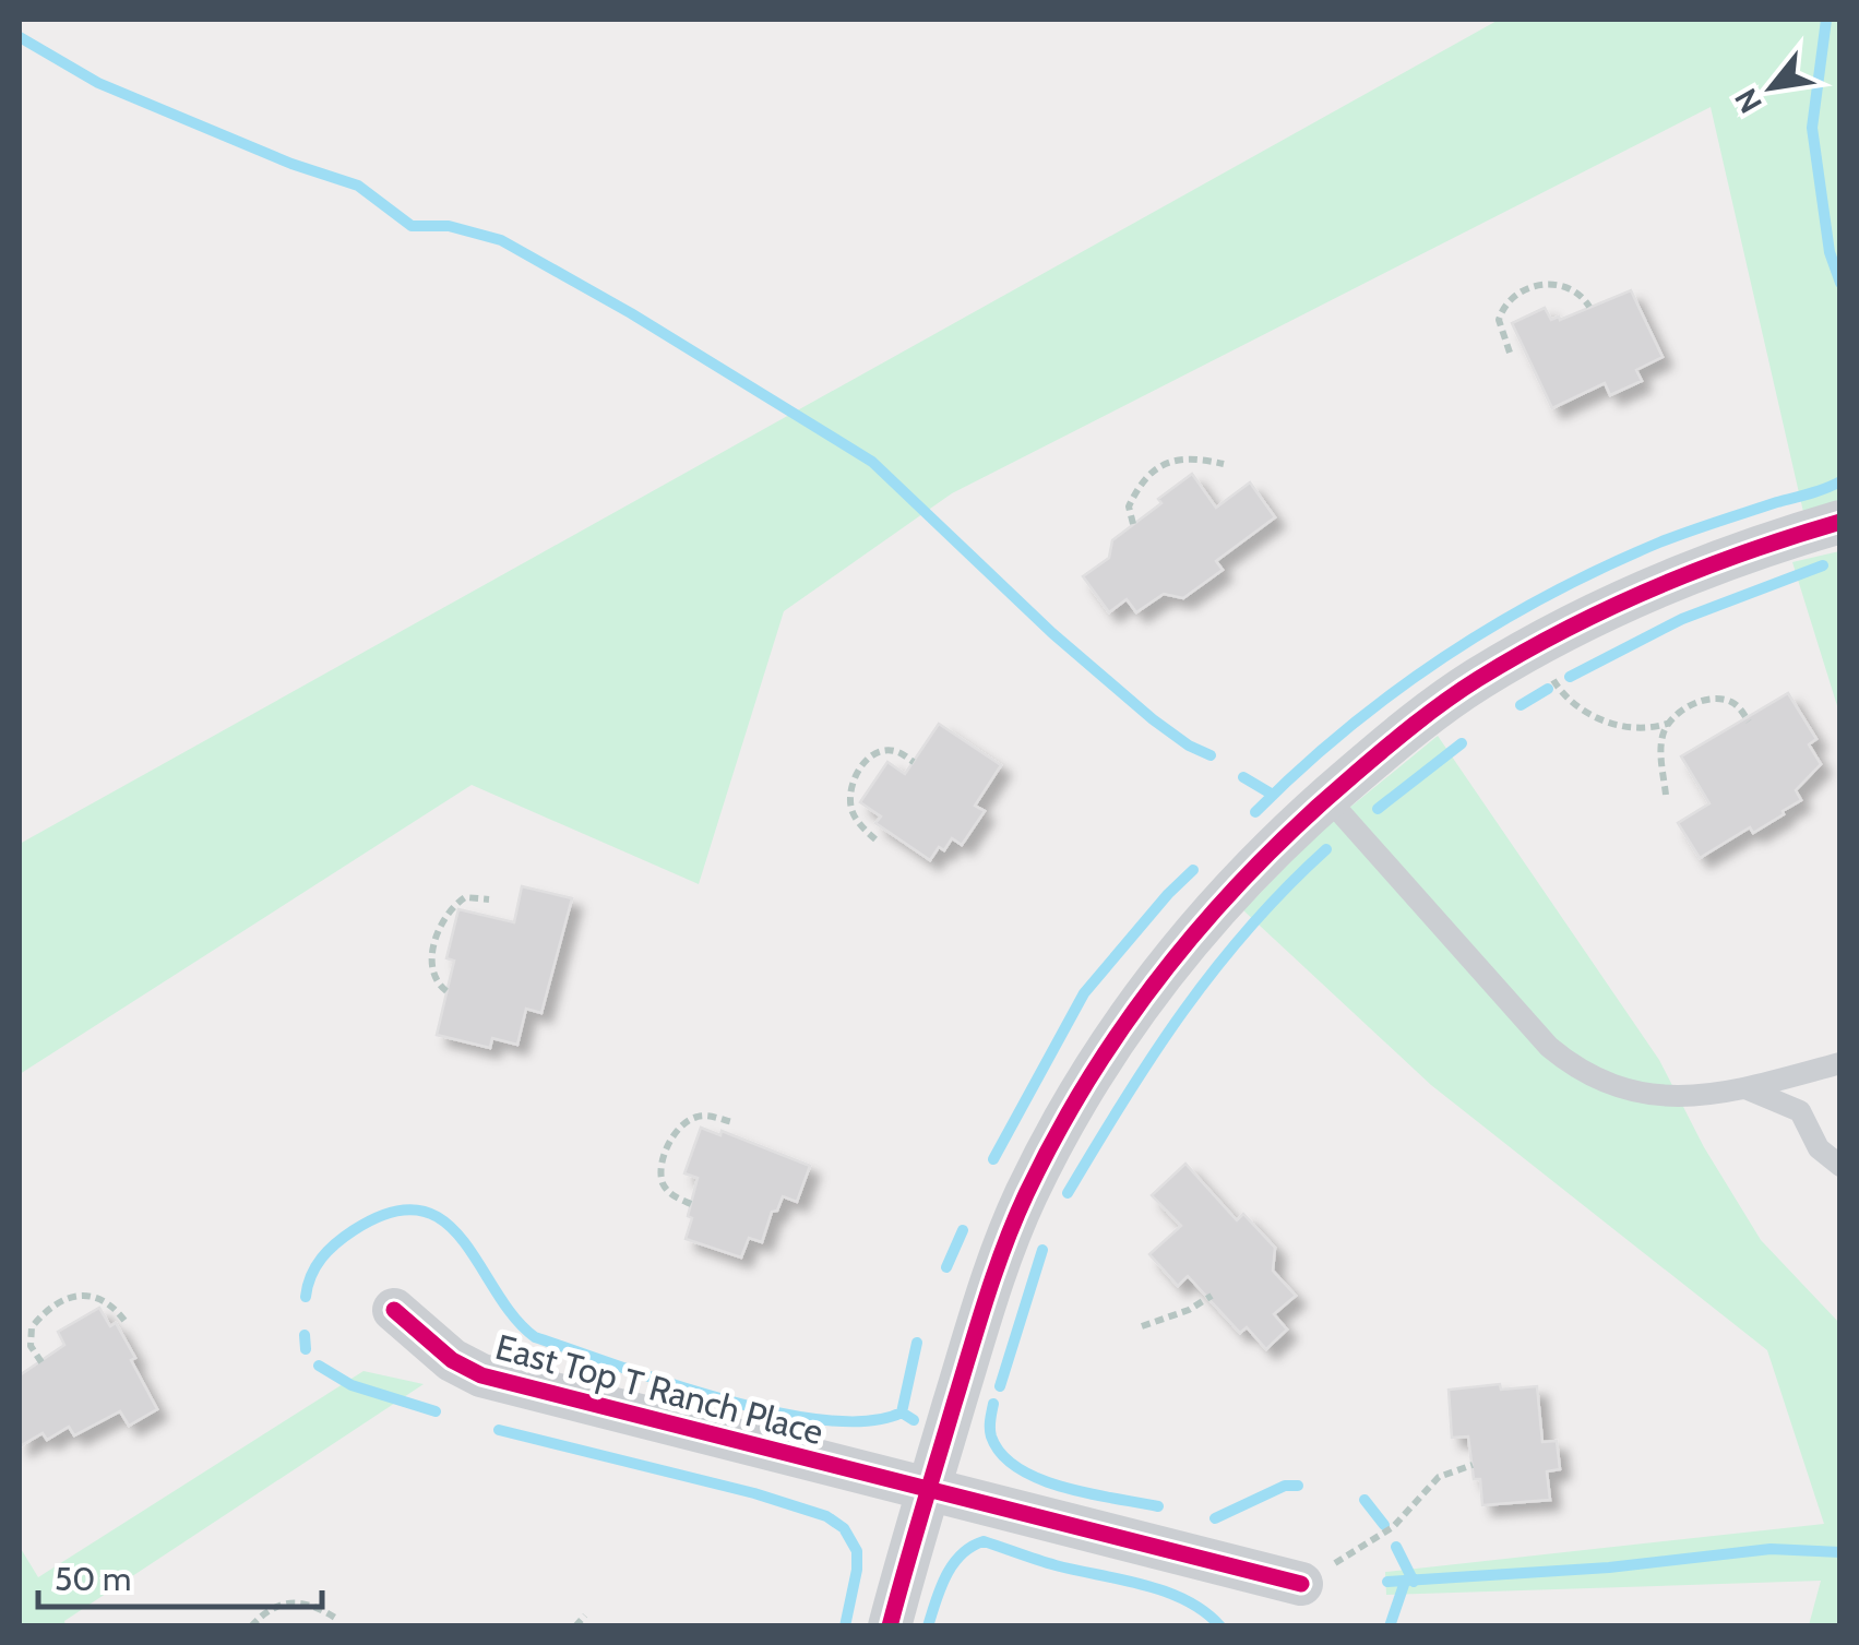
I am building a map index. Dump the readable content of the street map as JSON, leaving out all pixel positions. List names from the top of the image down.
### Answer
{
  "streets": {
    "street": ["East Top T Ranch Place"]
  },
  "scale_bar": "50 m",
  "north": "bottom left"
}
